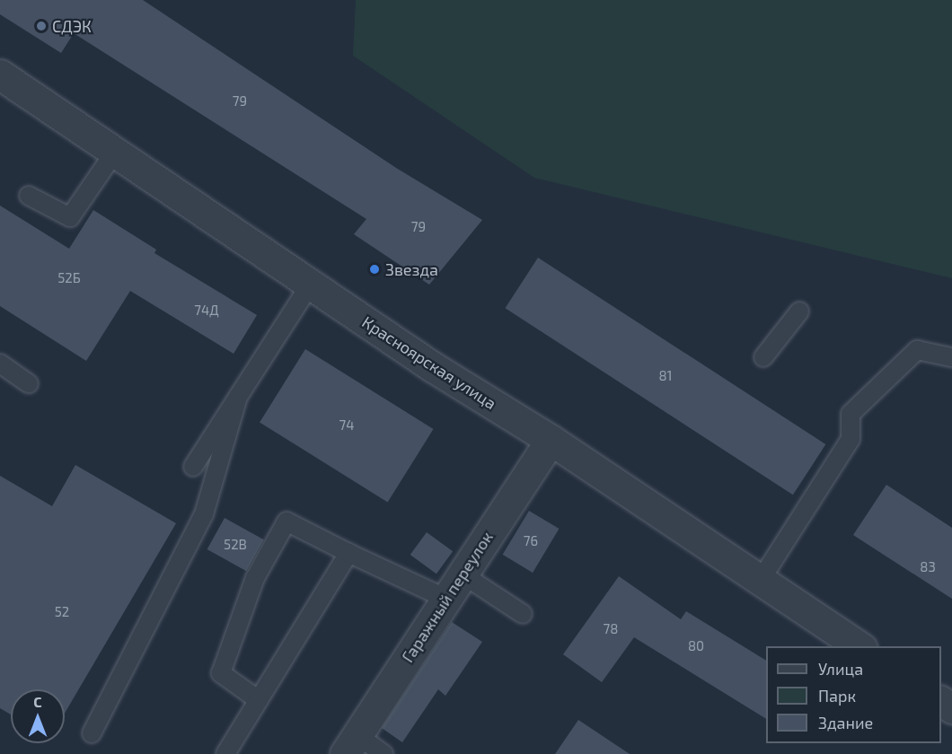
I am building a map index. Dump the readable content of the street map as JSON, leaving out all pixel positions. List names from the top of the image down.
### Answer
{
  "streets": {
    "street": ["Красноярская улица", "Гаражный переулок"]
  },
  "crossings": [
    ["Красноярская улица", "Гаражный переулок"]
  ],
  "places": ["СДЭК", "Звезда"],
  "house_numbers": [
    "79",
    "79",
    "52Б",
    "74Д",
    "81",
    "74",
    "76",
    "52В",
    "83",
    "52",
    "78",
    "80"
  ],
  "legend": ["Улица", "Парк", "Здание"],
  "north": "top"
}
